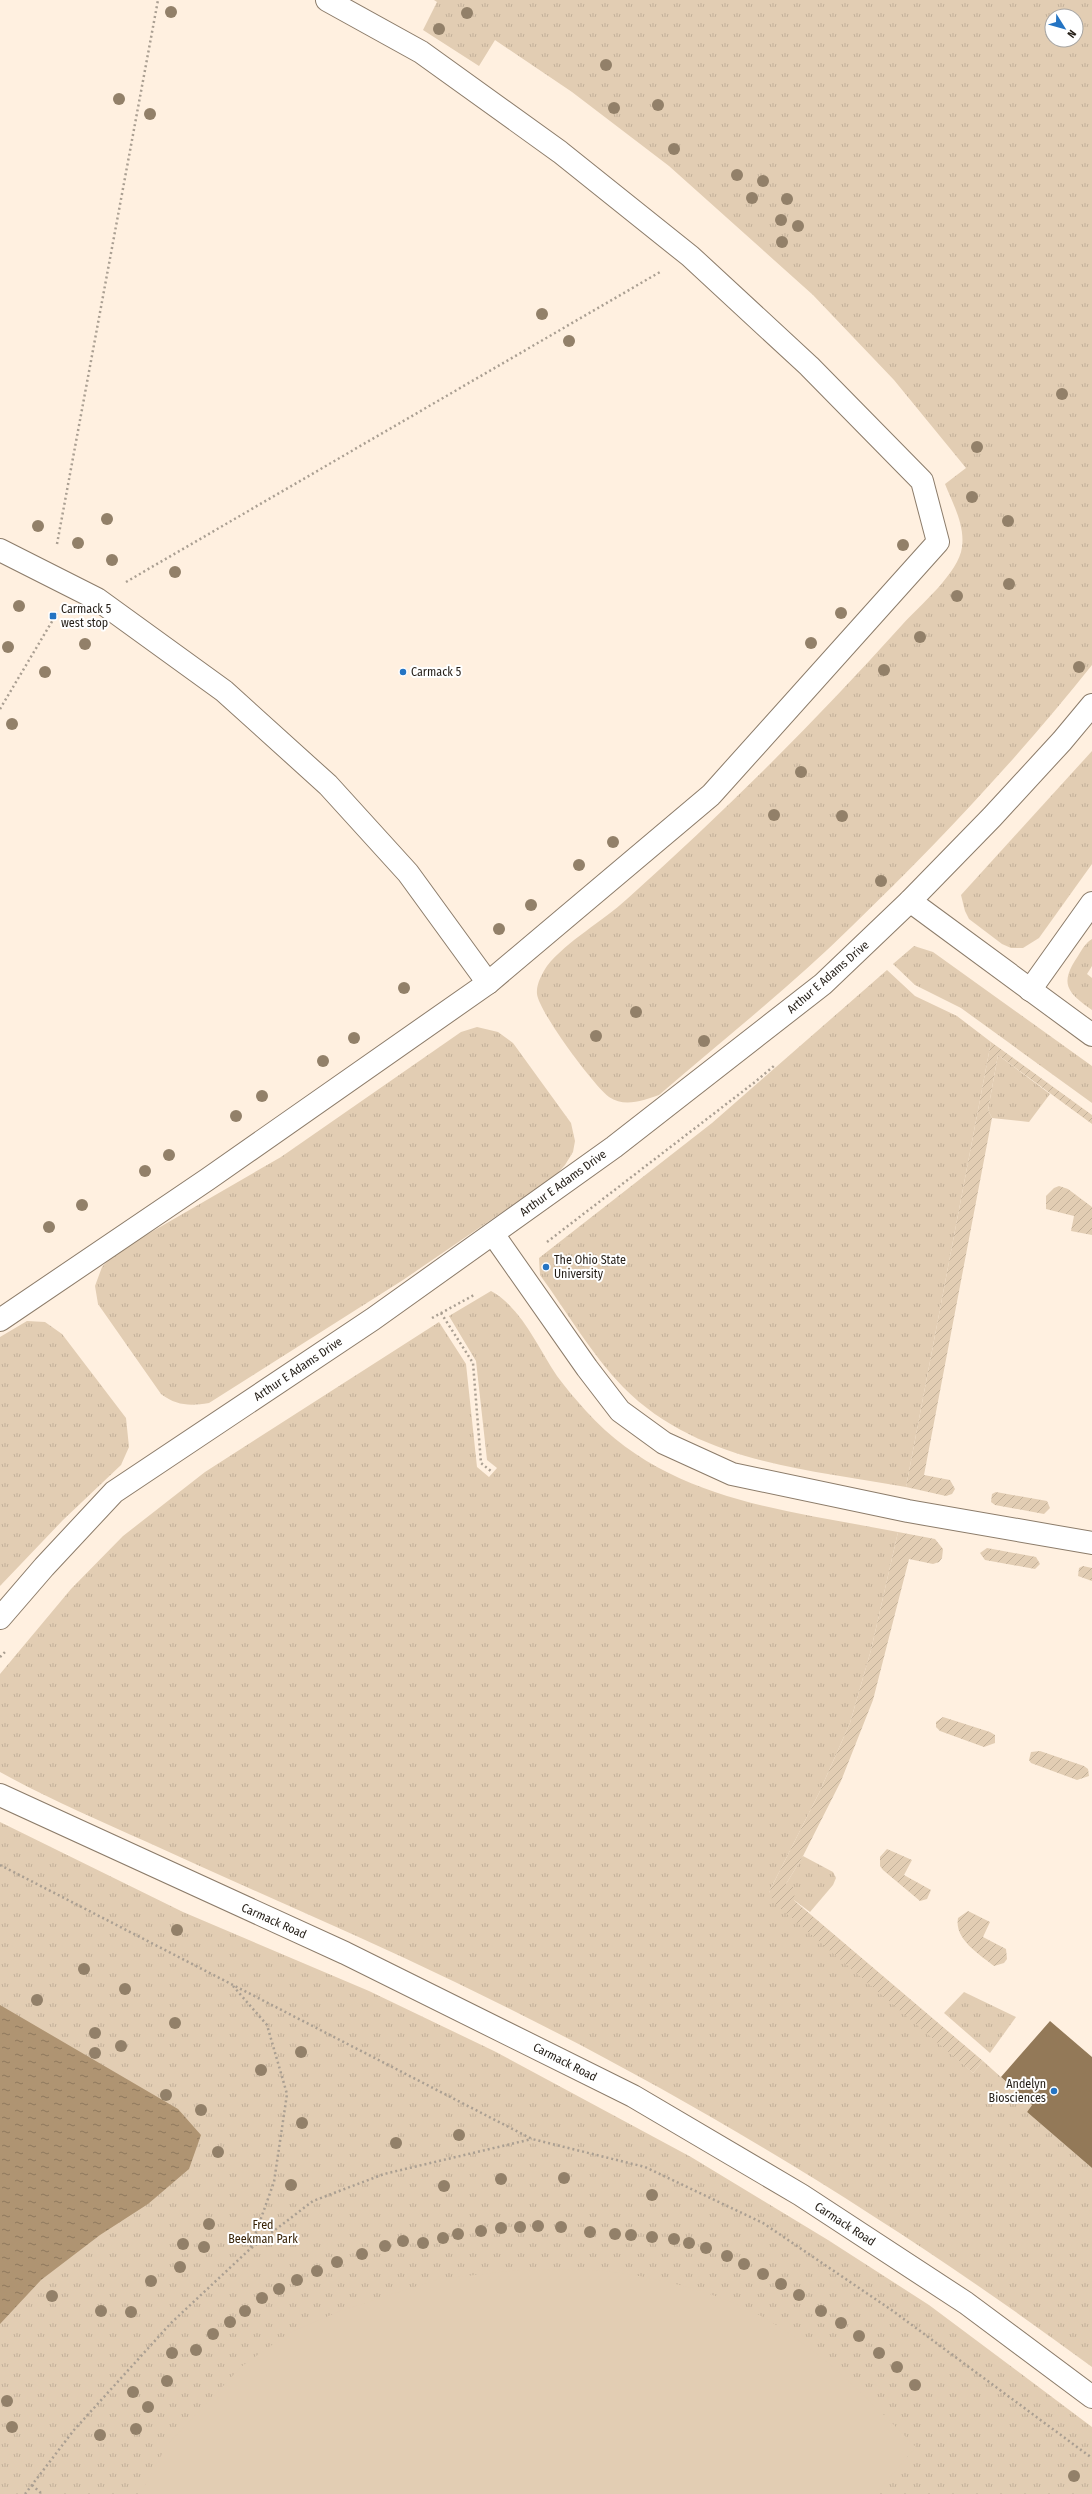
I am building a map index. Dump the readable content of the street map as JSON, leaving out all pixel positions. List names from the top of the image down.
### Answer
{
  "streets": {
    "street": ["Arthur E Adams Drive", "Carmack Road"]
  },
  "parks": ["Fred Beekman Park"],
  "places": {
    "transit": ["Carmack 5 west stop"],
    "other": ["Carmack 5", "The Ohio State University", "Andelyn Biosciences"]
  },
  "north": "bottom right"
}
